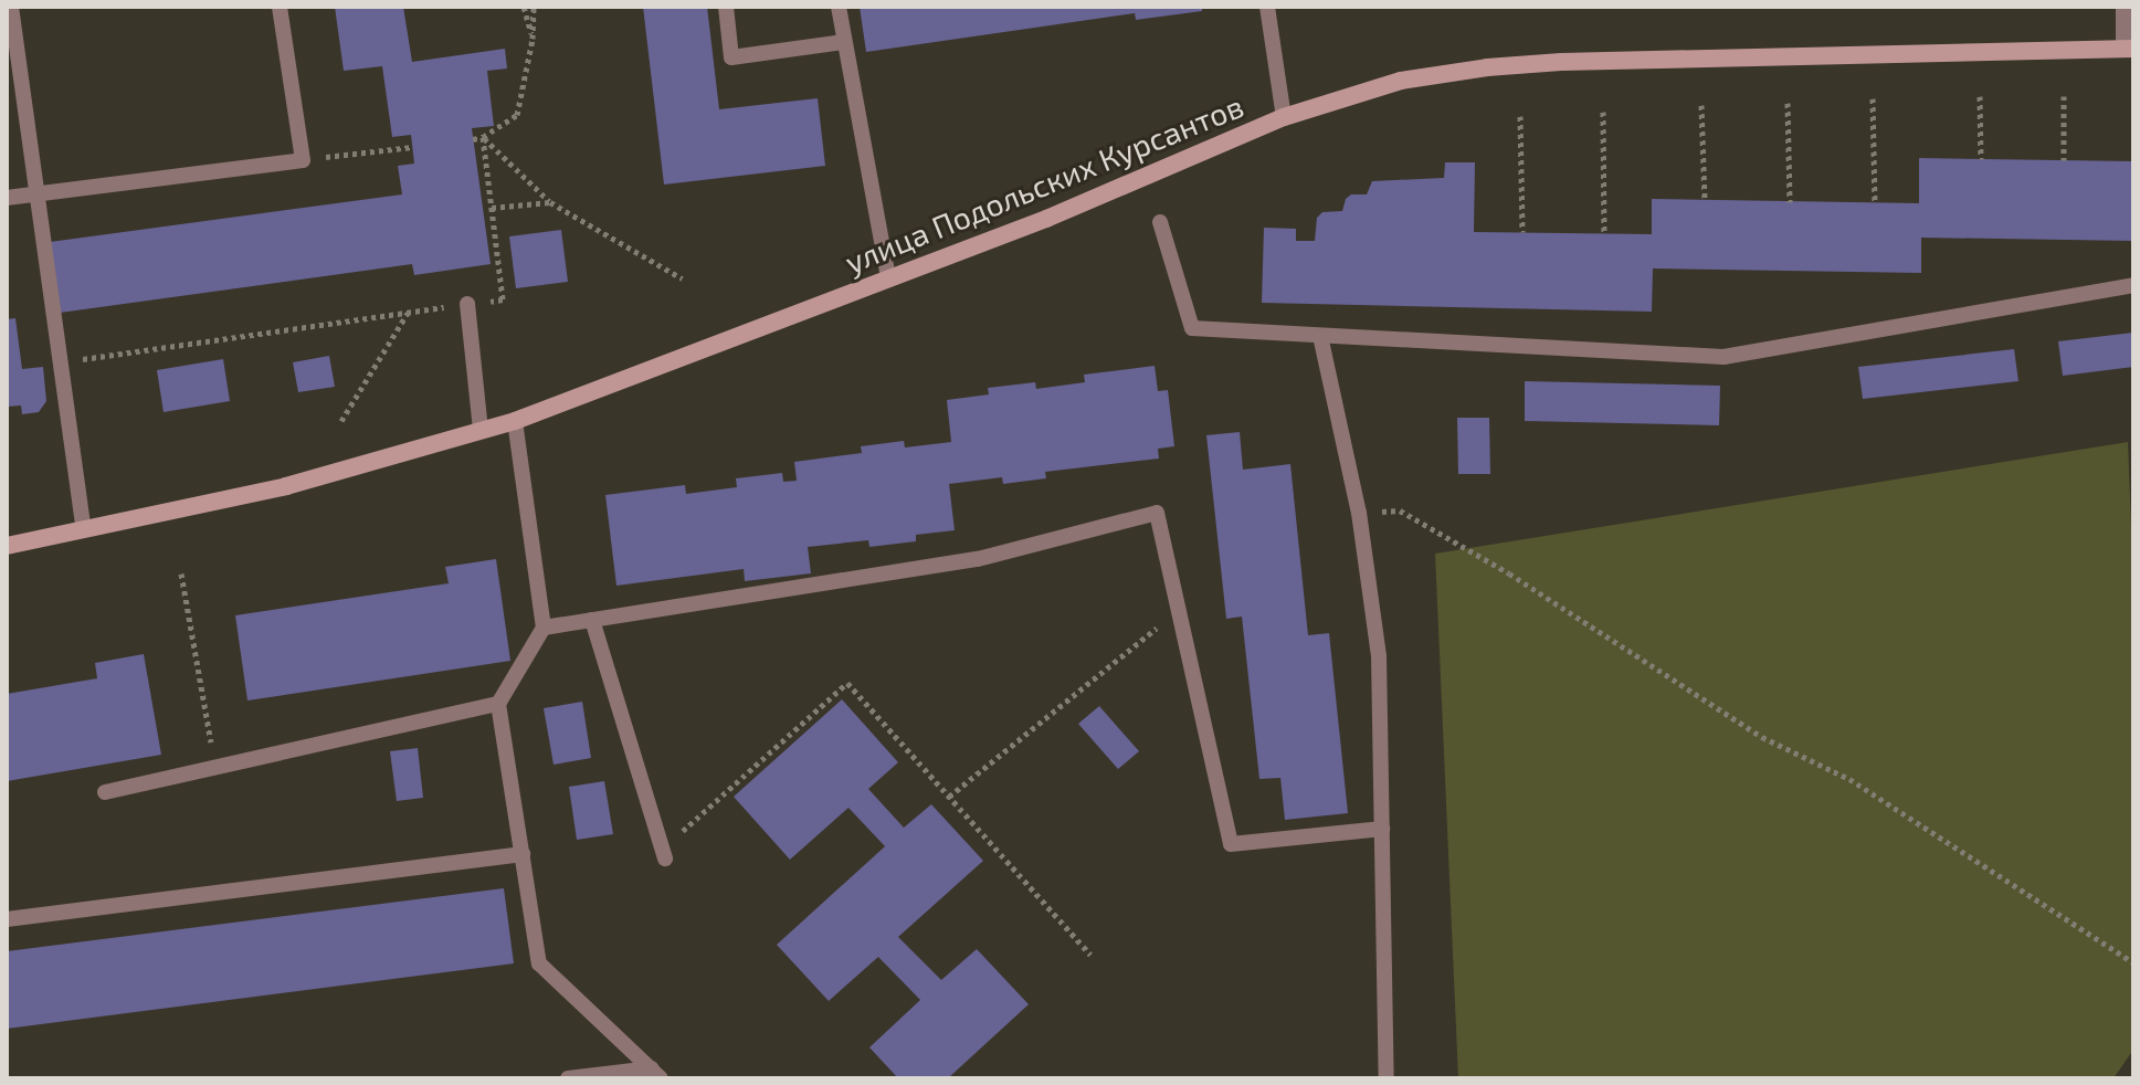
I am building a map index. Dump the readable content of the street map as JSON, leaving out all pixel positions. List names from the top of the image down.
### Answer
{
  "streets": {
    "street": ["улица Подольских Курсантов"]
  }
}
